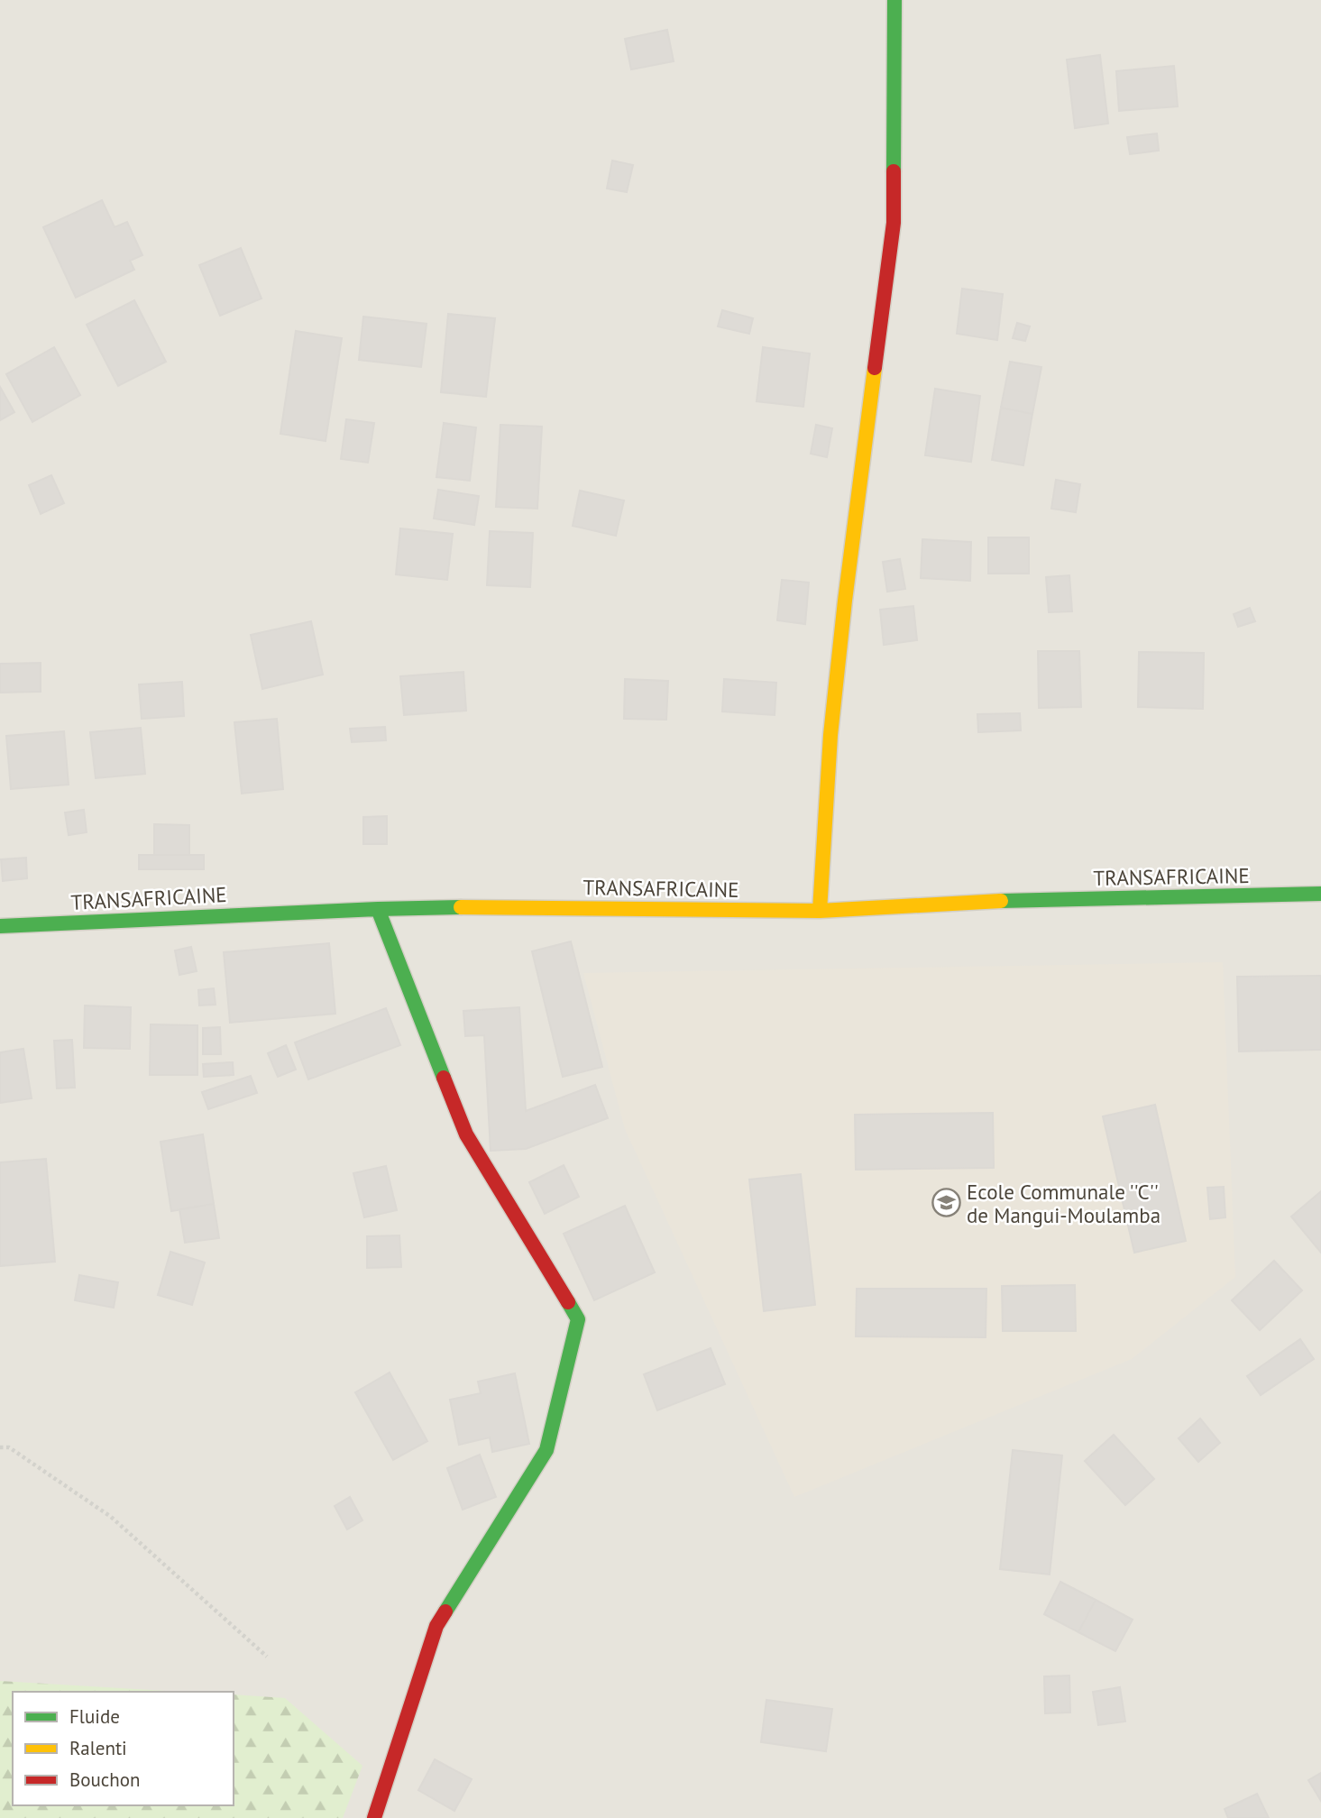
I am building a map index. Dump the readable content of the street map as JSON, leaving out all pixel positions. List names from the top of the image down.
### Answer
{
  "streets": {
    "main road": ["TRANSAFRICAINE"]
  },
  "places": {
    "school or university": ["Ecole Communale ''C'' de Mangui-Moulamba"]
  },
  "legend": ["Fluide", "Ralenti", "Bouchon"]
}
